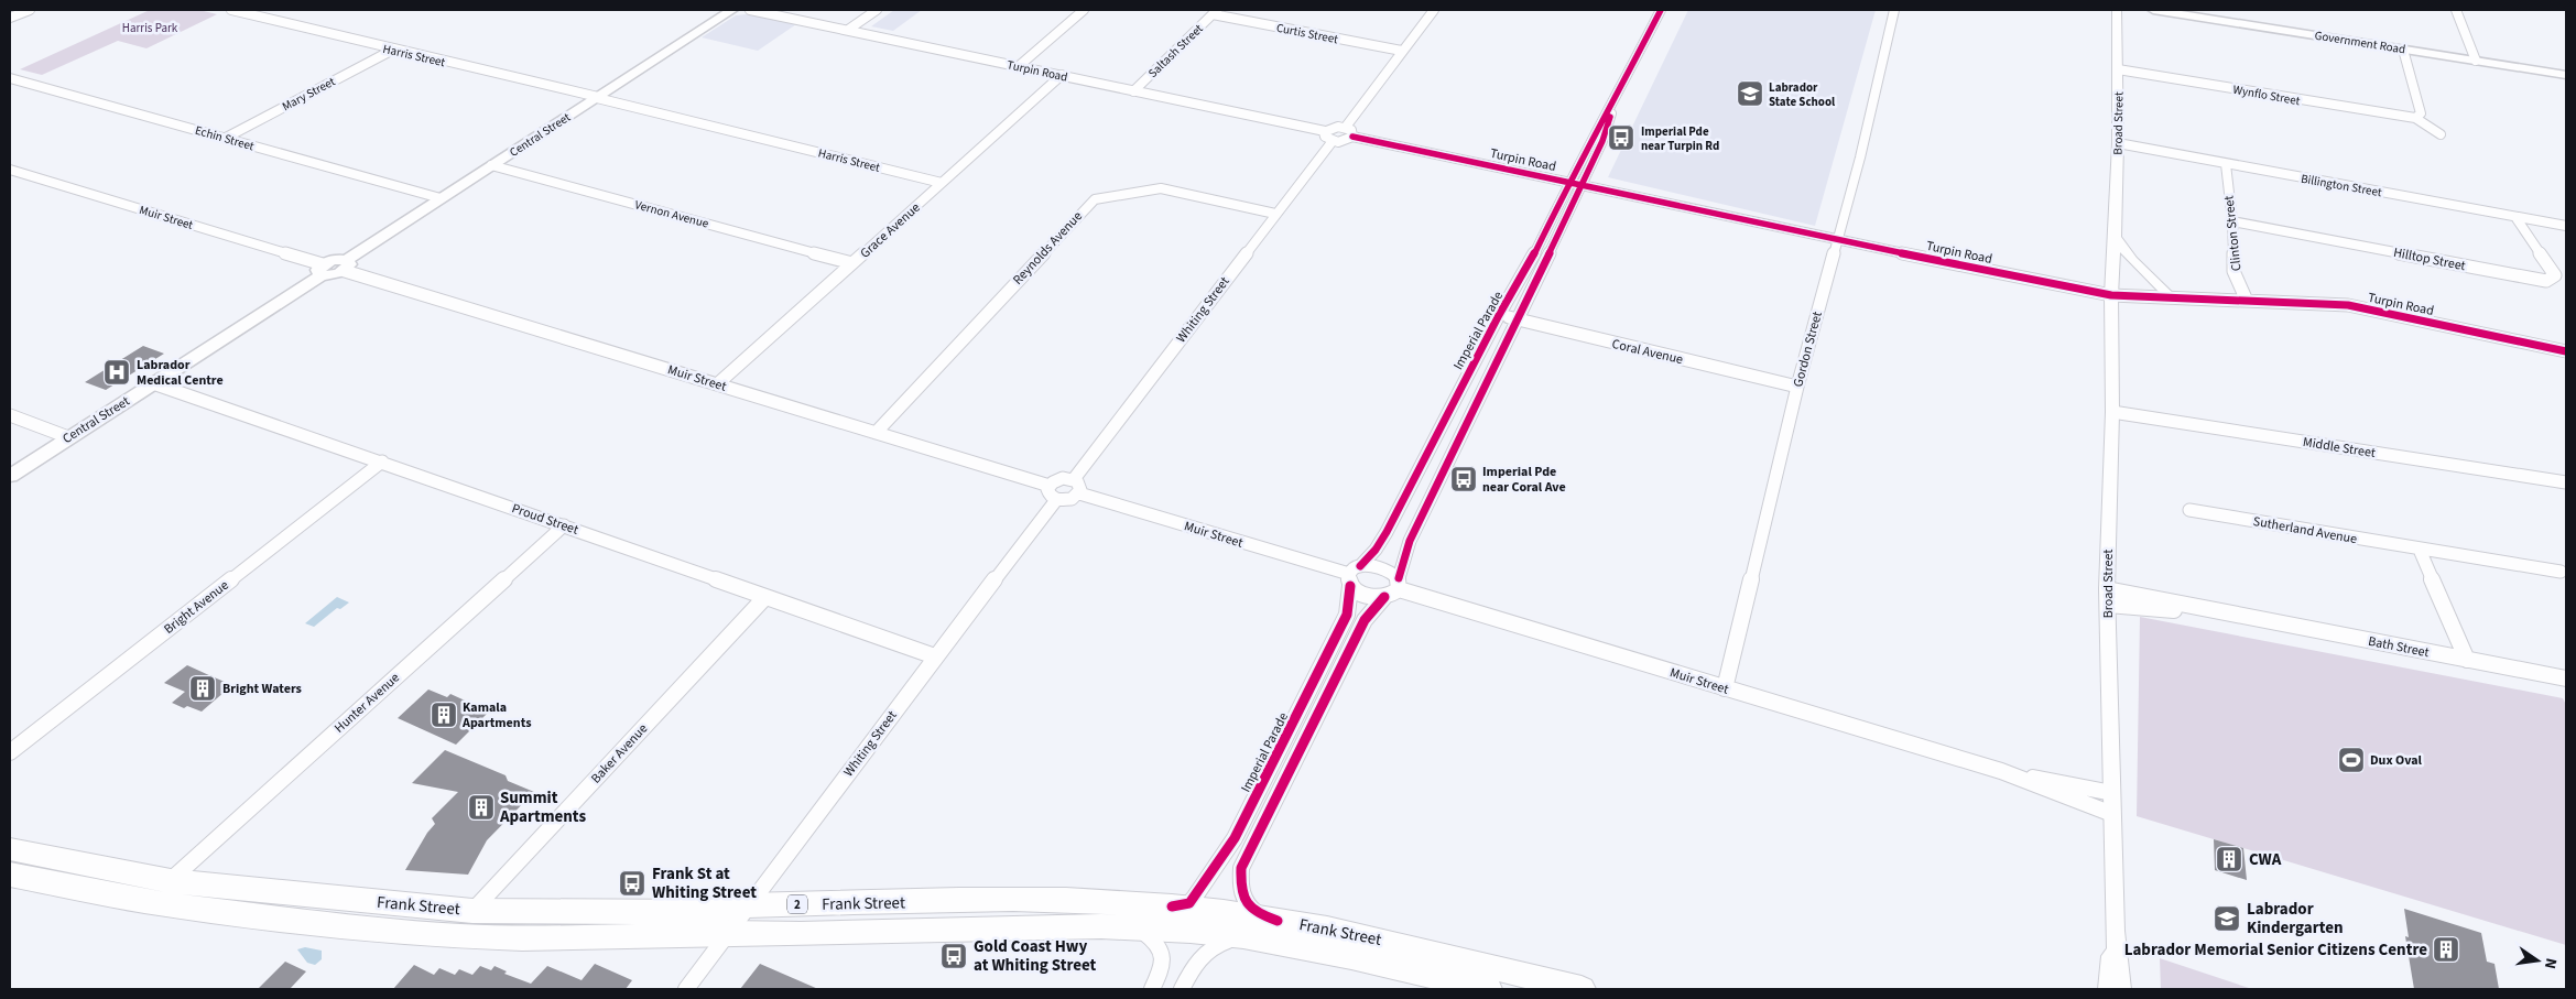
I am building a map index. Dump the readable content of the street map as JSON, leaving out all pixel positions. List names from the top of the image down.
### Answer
{
  "streets": {
    "highway": ["Frank Street", "2"],
    "main road": ["Government Road", "Central Street"],
    "street": [
      "Curtis Street",
      "Saltash Street",
      "Harris Street",
      "Turpin Road",
      "Mary Street",
      "Wynflo Street",
      "Broad Street",
      "Echin Street",
      "Billington Street",
      "Vernon Avenue",
      "Muir Street",
      "Grace Avenue",
      "Clinton Street",
      "Reynolds Avenue",
      "Hilltop Street",
      "Whiting Street",
      "Imperial Parade",
      "Gordon Street",
      "Coral Avenue",
      "Middle Street",
      "Proud Street",
      "Sutherland Avenue",
      "Bright Avenue",
      "Bath Street",
      "Hunter Avenue",
      "Baker Avenue"
    ]
  },
  "crossings": [
    ["Curtis Street", "Saltash Street"],
    ["Saltash Street", "Turpin Road"],
    ["Harris Street", "Mary Street"],
    ["Harris Street", "Central Street"],
    ["Harris Street", "Grace Avenue"],
    ["Turpin Road", "Broad Street"],
    ["Turpin Road", "Grace Avenue"],
    ["Turpin Road", "Clinton Street"],
    ["Turpin Road", "Imperial Parade"],
    ["Turpin Road", "Gordon Street"],
    ["Mary Street", "Echin Street"],
    ["Wynflo Street", "Broad Street"],
    ["Broad Street", "Billington Street"],
    ["Broad Street", "Muir Street"],
    ["Broad Street", "Middle Street"],
    ["Broad Street", "Bath Street"],
    ["Central Street", "Echin Street"],
    ["Central Street", "Vernon Avenue"],
    ["Central Street", "Muir Street"],
    ["Central Street", "Proud Street"],
    ["Billington Street", "Clinton Street"],
    ["Billington Street", "Hilltop Street"],
    ["Vernon Avenue", "Grace Avenue"],
    ["Muir Street", "Grace Avenue"],
    ["Muir Street", "Reynolds Avenue"],
    ["Muir Street", "Whiting Street"],
    ["Muir Street", "Imperial Parade"],
    ["Muir Street", "Gordon Street"],
    ["Clinton Street", "Hilltop Street"],
    ["Reynolds Avenue", "Whiting Street"],
    ["Whiting Street", "Proud Street"],
    ["Whiting Street", "Frank Street"],
    ["Imperial Parade", "Coral Avenue"],
    ["Imperial Parade", "Frank Street"],
    ["Gordon Street", "Coral Avenue"],
    ["Proud Street", "Bright Avenue"],
    ["Proud Street", "Hunter Avenue"],
    ["Proud Street", "Baker Avenue"],
    ["Hunter Avenue", "Frank Street"],
    ["Baker Avenue", "Frank Street"]
  ],
  "parks": ["Harris Park"],
  "places": {
    "school or university": ["Labrador State School", "Labrador Kindergarten"],
    "bus stop": [
      "Imperial Pde near Turpin Rd",
      "Imperial Pde near Coral Ave",
      "Frank St at Whiting Street",
      "Gold Coast Hwy at Whiting Street"
    ],
    "hospital": ["Labrador Medical Centre"],
    "building": [
      "Bright Waters",
      "Kamala Apartments",
      "Summit Apartments",
      "CWA",
      "Labrador Memorial Senior Citizens Centre"
    ],
    "sports": ["Dux Oval"]
  },
  "north": "right"
}
